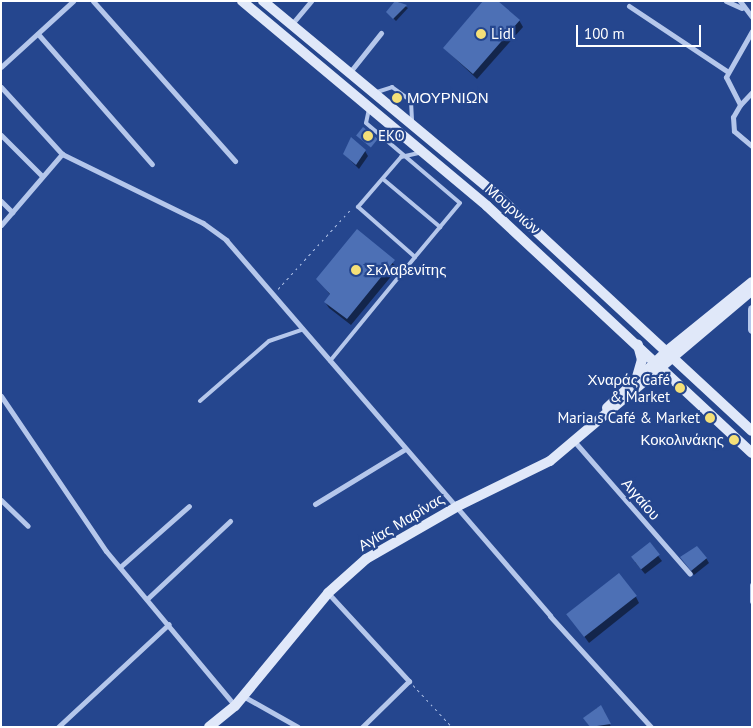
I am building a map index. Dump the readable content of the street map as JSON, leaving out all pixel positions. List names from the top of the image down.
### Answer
{
  "streets": {
    "main road": ["Μουρνιών", "Αγίας Μαρίνας"],
    "street": ["Αιγαίου"]
  },
  "crossings": [
    ["Μουρνιών", "Αγίας Μαρίνας"],
    ["Αιγαίου", "Αγίας Μαρίνας"]
  ],
  "places": [
    "Lidl",
    "ΜΟΥΡΝΙΩΝ",
    "EKO",
    "Σκλαβενίτης",
    "Χναράς Café & Market",
    "Maria s Café & Market",
    "Κοκολινάκης"
  ],
  "scale_bar": "100 m"
}
